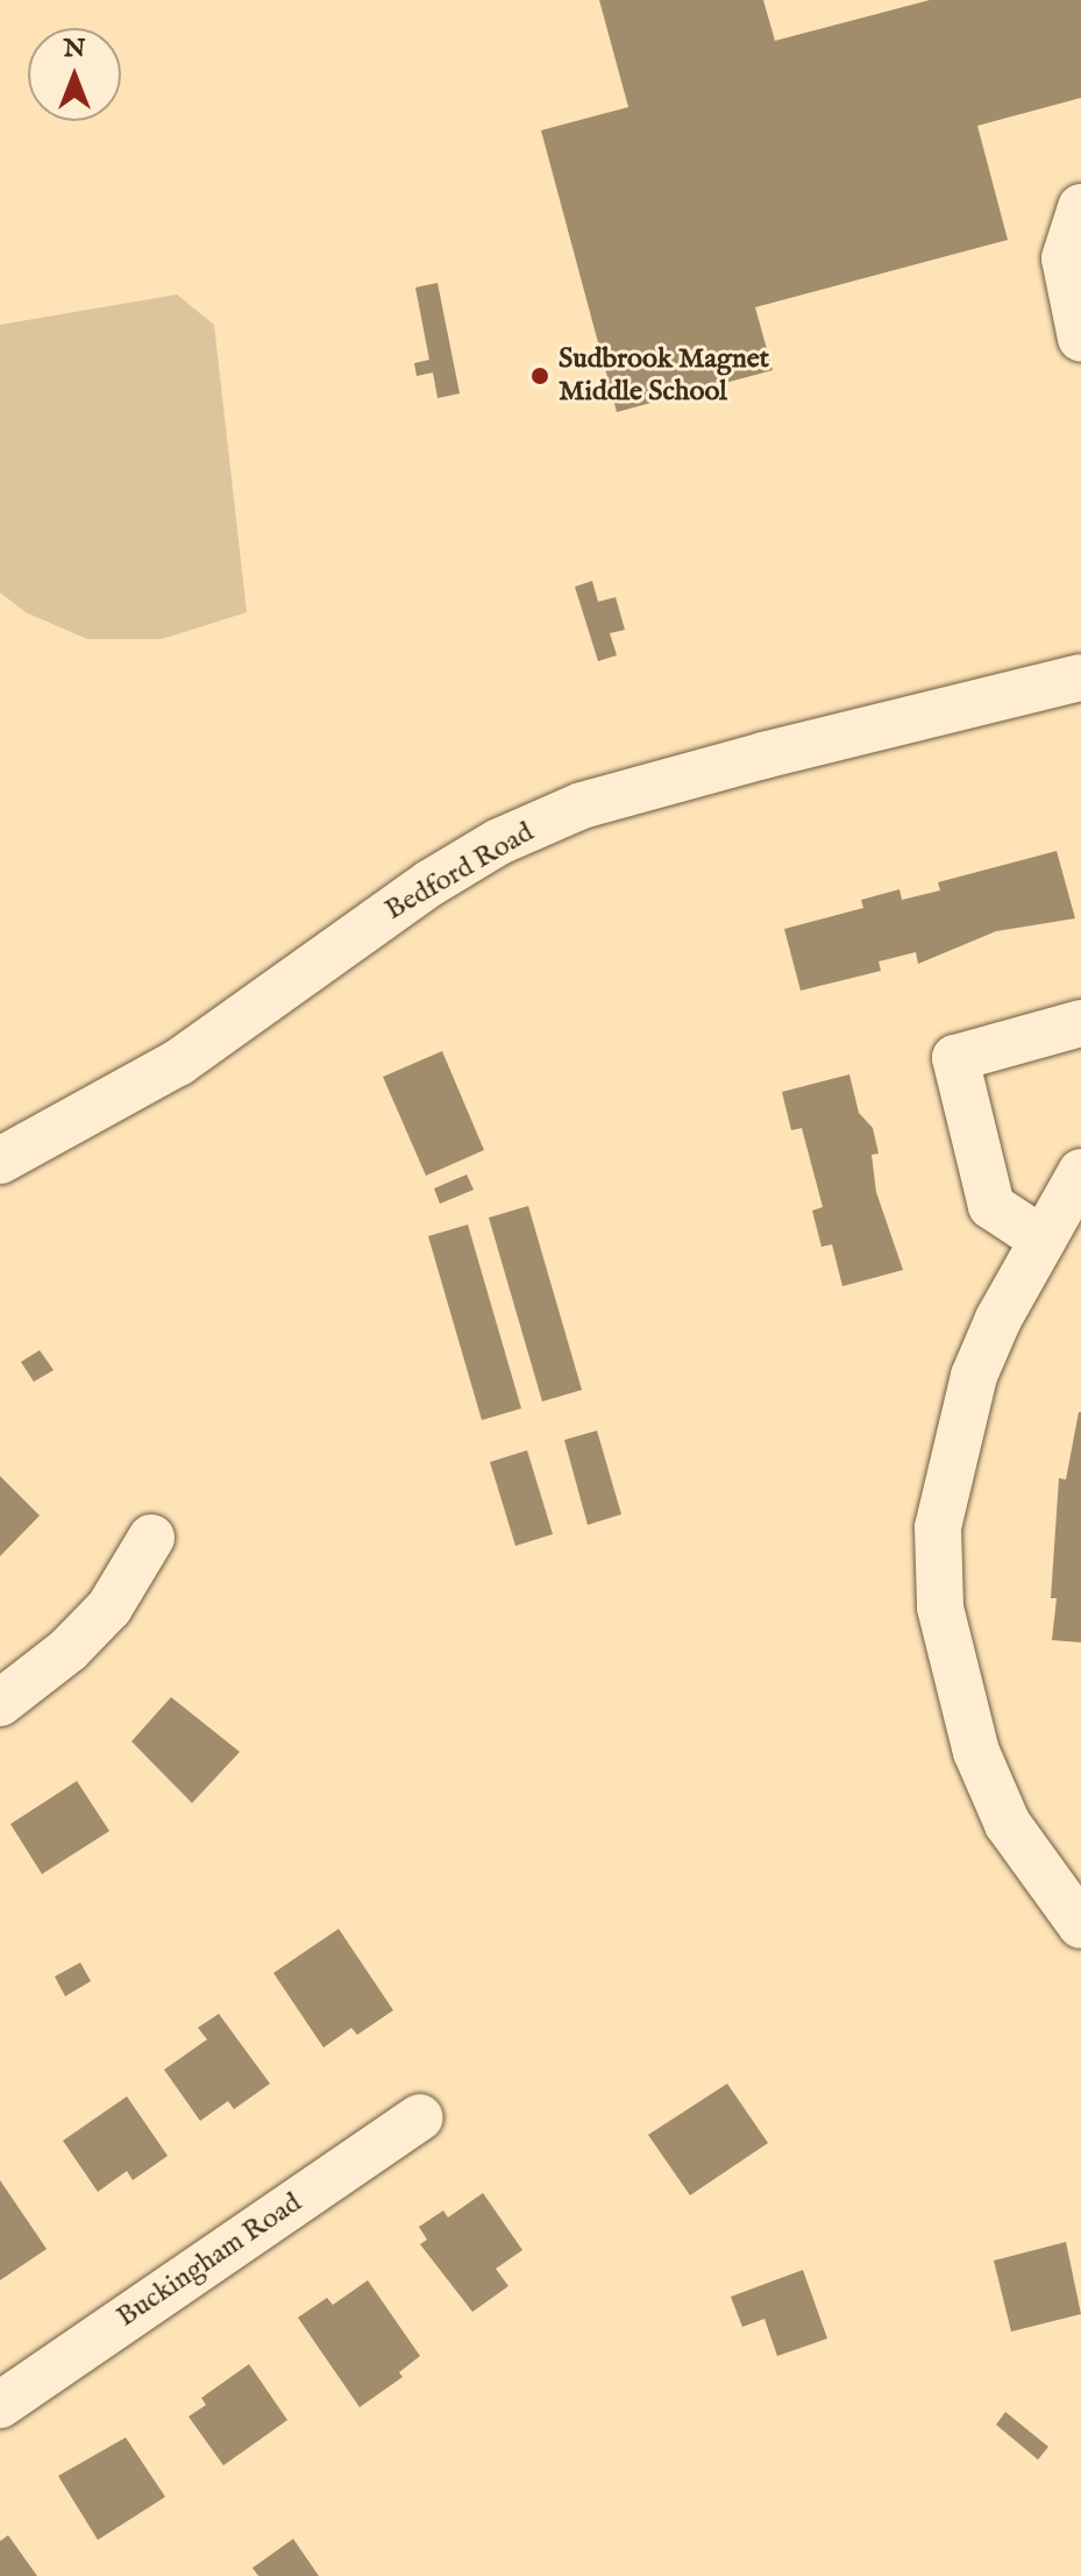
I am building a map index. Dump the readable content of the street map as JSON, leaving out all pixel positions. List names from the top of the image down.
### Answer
{
  "streets": {
    "street": ["Bedford Road", "Buckingham Road"]
  },
  "places": ["Sudbrook Magnet Middle School"],
  "north": "top"
}
